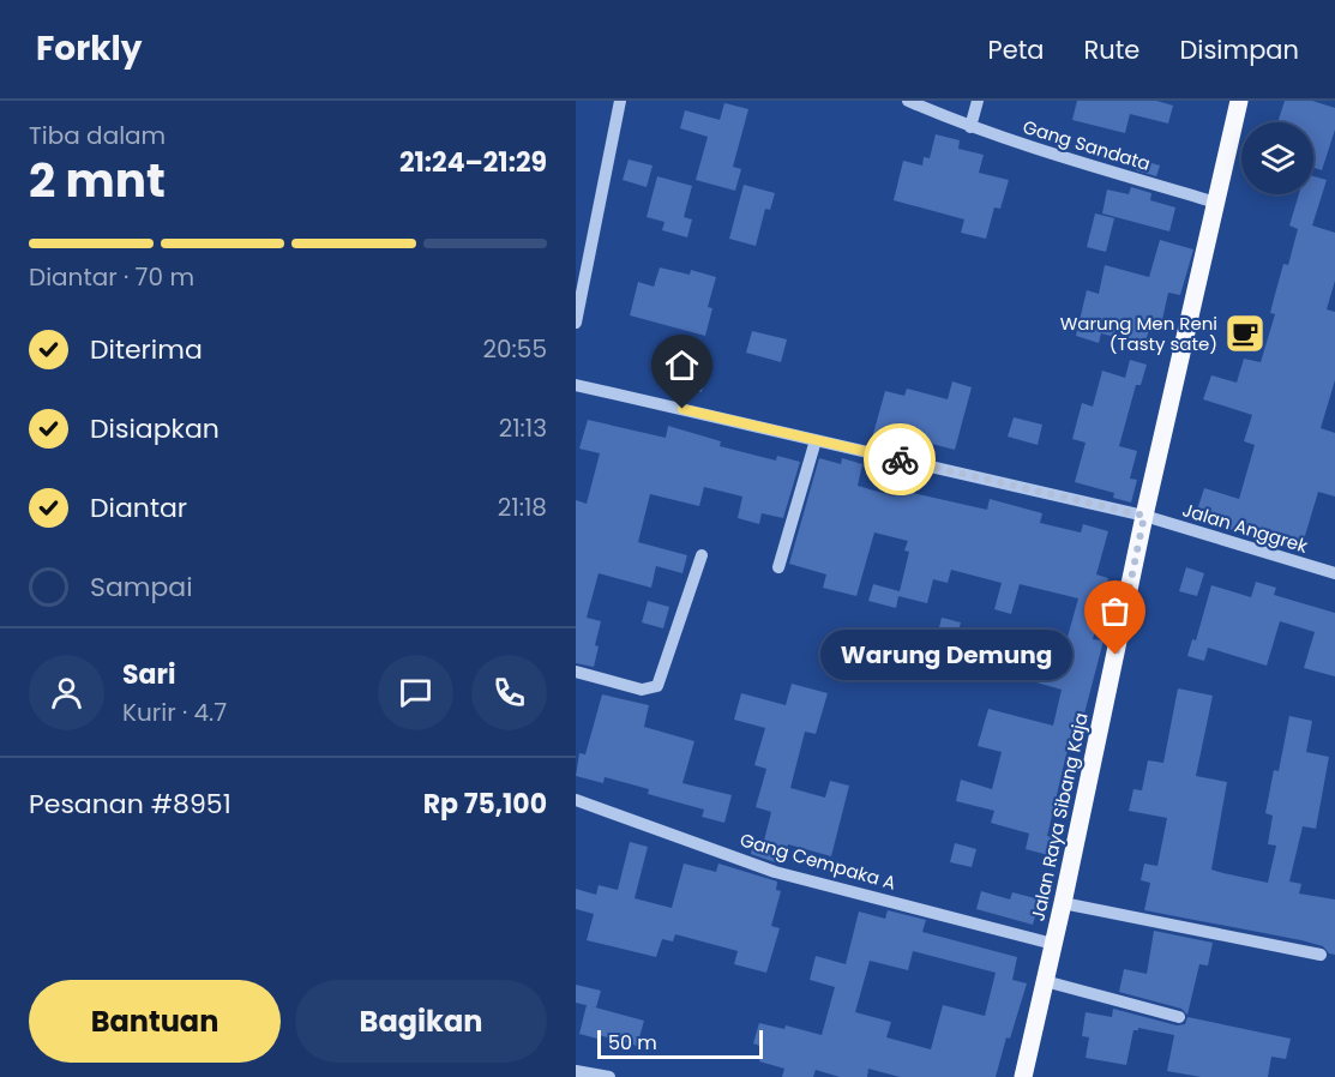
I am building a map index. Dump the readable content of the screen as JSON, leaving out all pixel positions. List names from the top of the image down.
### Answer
{
  "streets": {
    "main road": ["Jalan Raya Sibang Kaja"],
    "street": ["Gang Sandata", "Jalan Anggrek", "Gang Cempaka A"]
  },
  "crossings": [
    ["Gang Sandata", "Jalan Raya Sibang Kaja"],
    ["Jalan Anggrek", "Jalan Raya Sibang Kaja"],
    ["Jalan Raya Sibang Kaja", "Gang Cempaka A"]
  ],
  "places": {
    "cafe": ["Warung Men Reni (Tasty sate)"],
    "other": ["Warung Demung"]
  },
  "scale_bar": "50 m",
  "page": {
    "header": "Forkly",
    "nav": ["Peta", "Rute", "Disimpan"],
    "heading": ["2 mnt", "Tiba dalam", "21:24–21:29"],
    "panel": [
      "Sari",
      "Kurir · 4.7",
      "Pesanan #8951",
      "Rp 75,100"
    ],
    "bar": "Diantar · 70 m",
    "list": [
      ["Diterima", "20:55"],
      ["Disiapkan", "21:13"],
      ["Diantar", "21:18"],
      "Sampai"
    ],
    "bubble": "Warung Demung",
    "buttons": ["Bantuan", "Bagikan"],
    "scale": "50 m"
  }
}
